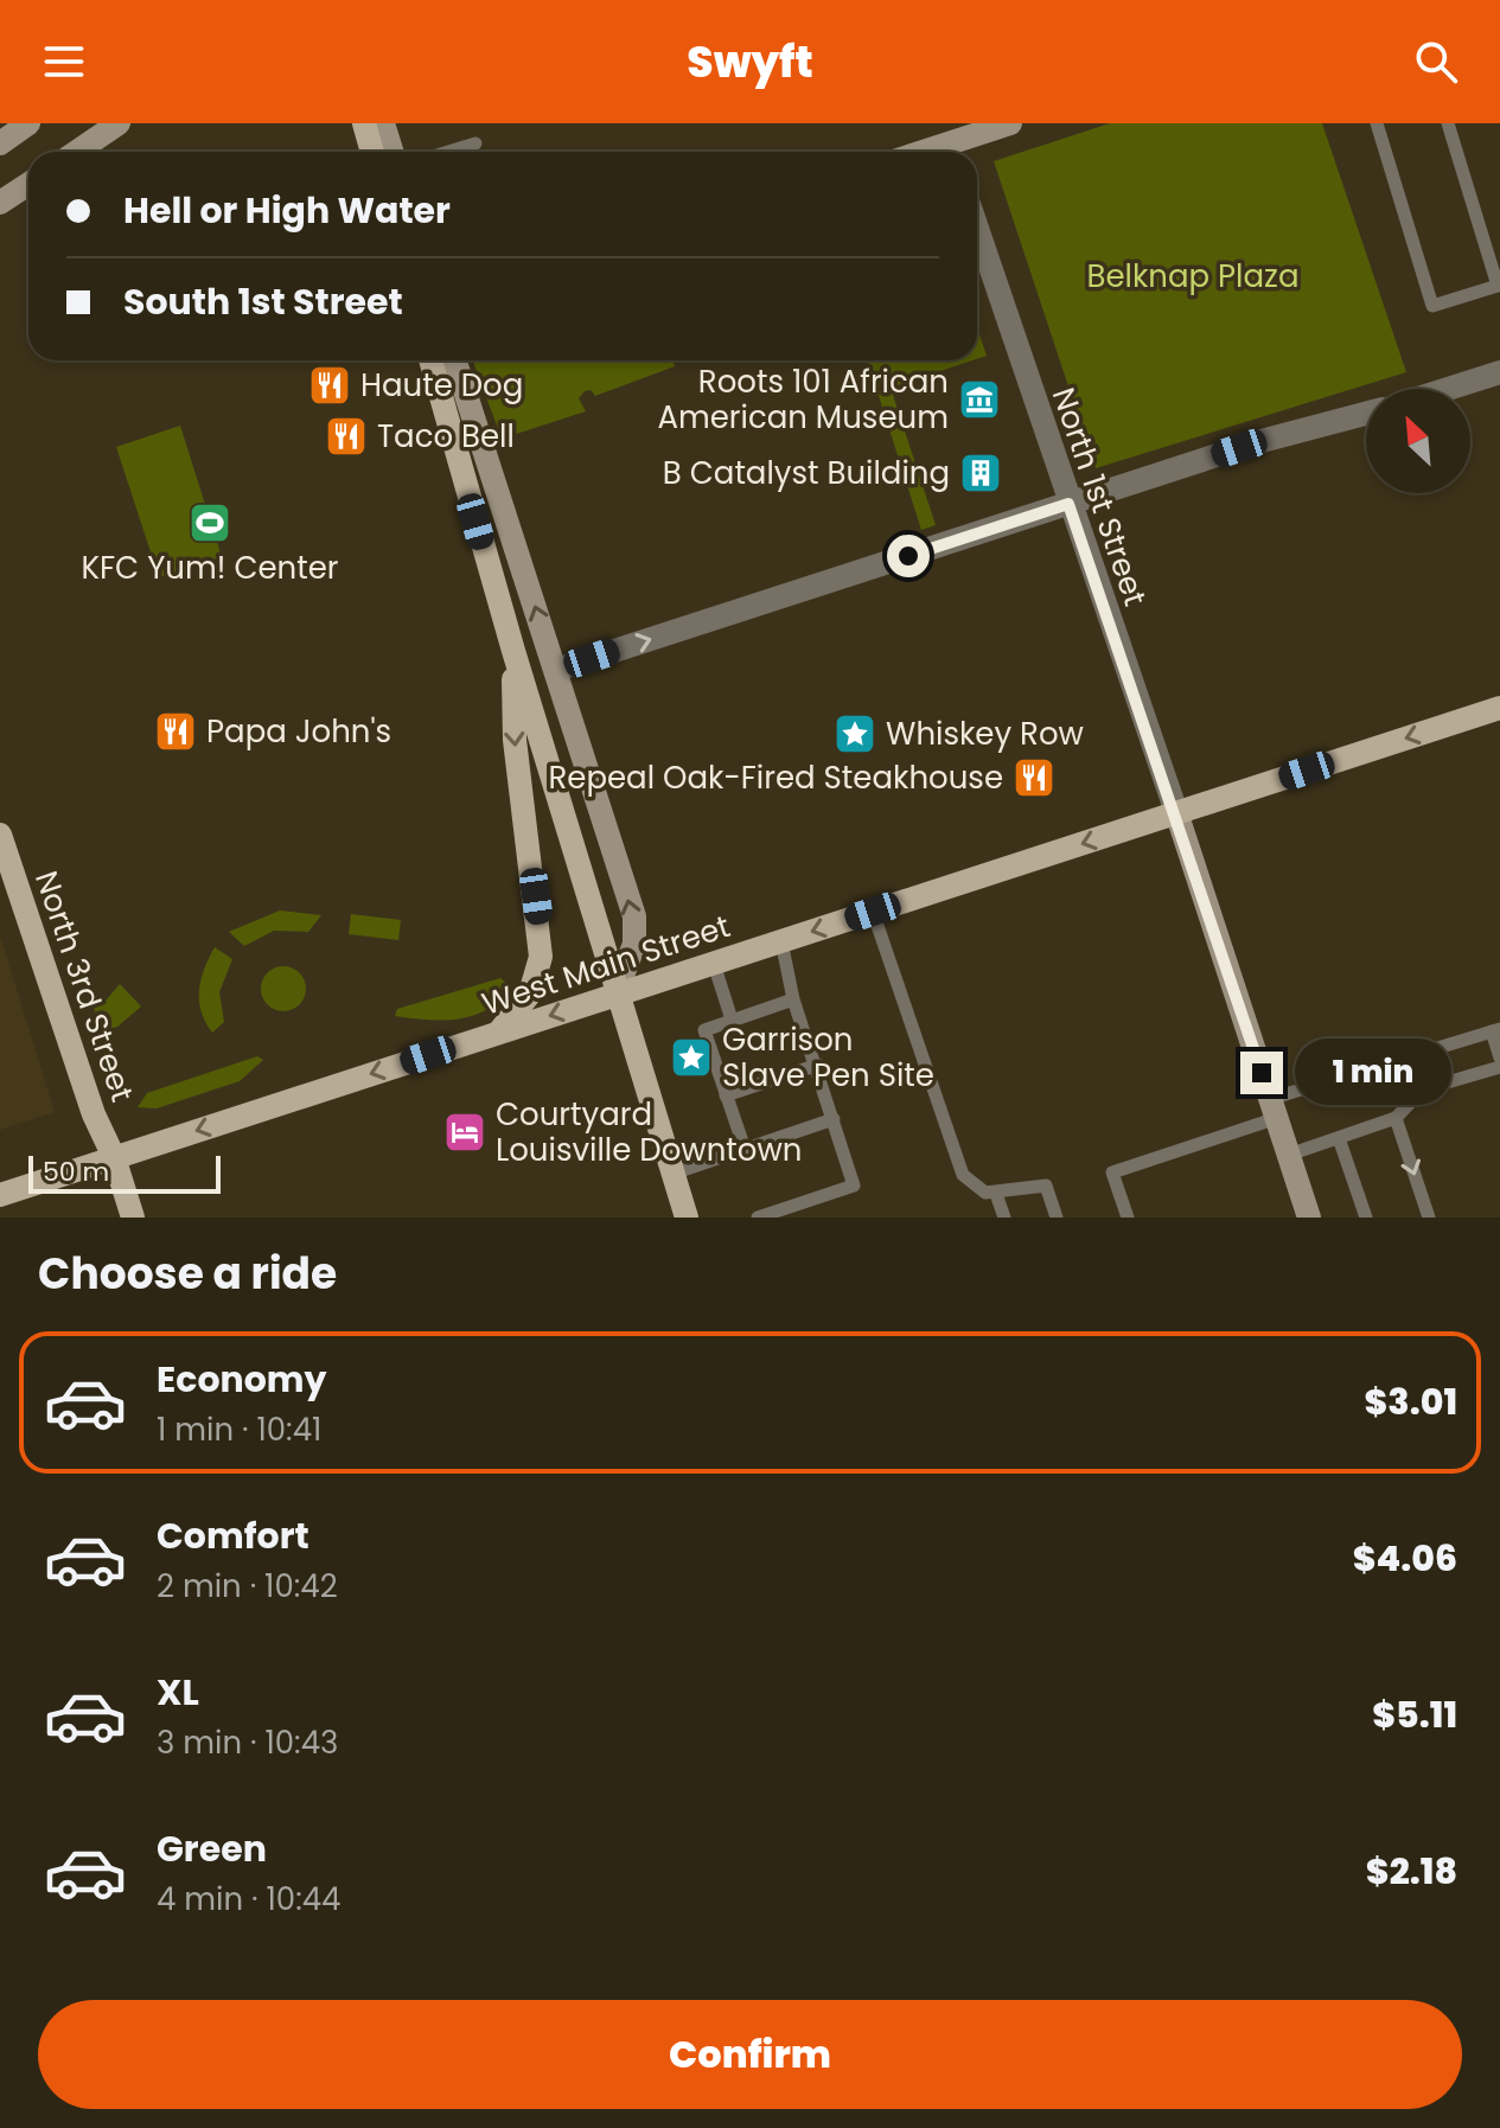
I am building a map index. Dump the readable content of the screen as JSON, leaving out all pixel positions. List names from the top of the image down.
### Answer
{
  "streets": {
    "main road": ["West Main Street", "North 3rd Street"],
    "street": ["North 1st Street"]
  },
  "crossings": [
    ["North 1st Street", "West Main Street"],
    ["West Main Street", "North 3rd Street"]
  ],
  "one_way": ["West Main Street"],
  "parks": ["Belknap Plaza"],
  "places": {
    "restaurant": [
      "Haute Dog",
      "Taco Bell",
      "Papa John's",
      "Repeal Oak-Fired Steakhouse"
    ],
    "museum": ["Roots 101 African American Museum"],
    "building": ["B Catalyst Building"],
    "sports": ["KFC Yum! Center"],
    "place": ["Whiskey Row", "Garrison Slave Pen Site"],
    "hotel": ["Courtyard Louisville Downtown"]
  },
  "scale_bar": "50 m",
  "north": "top left",
  "page": {
    "header": "Swyft",
    "banner": ["Hell or High Water", "South 1st Street"],
    "bubble": "1 min",
    "scale": "50 m",
    "heading": "Choose a ride",
    "list": [
      {
        "name": "Economy",
        "note": "1 min · 10:41",
        "value": "$3.01"
      },
      {
        "name": "Comfort",
        "note": "2 min · 10:42",
        "value": "$4.06"
      },
      {
        "name": "XL",
        "note": "3 min · 10:43",
        "value": "$5.11"
      },
      {
        "name": "Green",
        "note": "4 min · 10:44",
        "value": "$2.18"
      }
    ],
    "buttons": "Confirm"
  }
}
